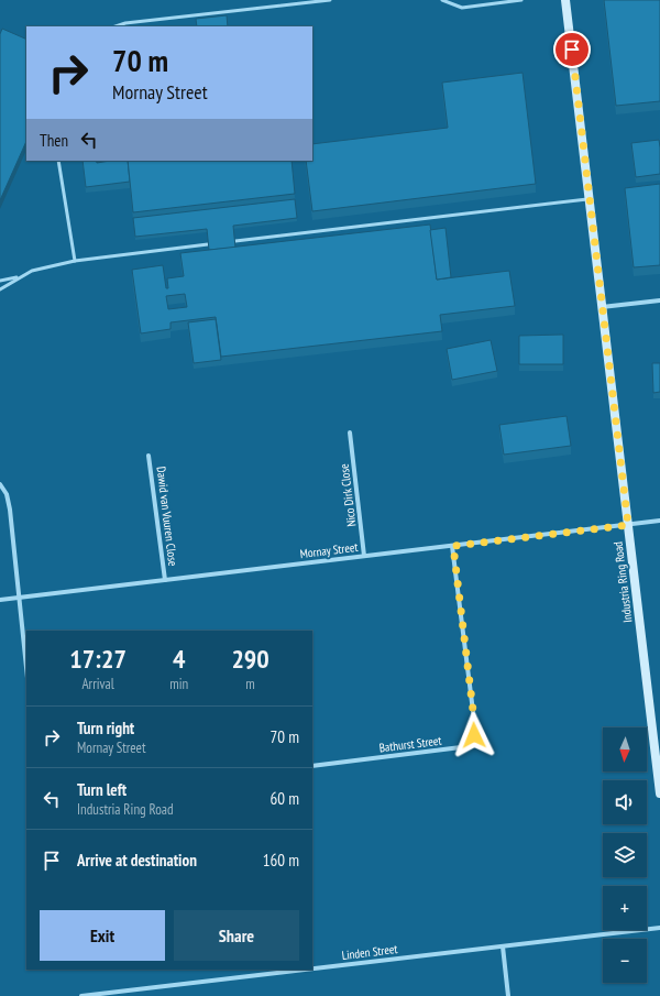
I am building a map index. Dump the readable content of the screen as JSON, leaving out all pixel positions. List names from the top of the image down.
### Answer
{
  "streets": {
    "street": [
      "Nico Dirk Close",
      "Dawid van Vuuren Close",
      "Mornay Street",
      "Industria Ring Road",
      "Bathurst Street",
      "Linden Street"
    ]
  },
  "crossings": [
    ["Nico Dirk Close", "Mornay Street"],
    ["Dawid van Vuuren Close", "Mornay Street"],
    ["Mornay Street", "Industria Ring Road"],
    ["Mornay Street", "Bathurst Street"]
  ],
  "north": "bottom",
  "page": {
    "turn": ["70 m", "Mornay Street"],
    "then": "Then",
    "eta": [
      "17:27",
      "Arrival",
      "4",
      "min",
      "290",
      "m"
    ],
    "list": [
      {
        "name": "Turn right",
        "note": "Mornay Street",
        "value": "70 m"
      },
      {
        "name": "Turn left",
        "note": "Industria Ring Road",
        "value": "60 m"
      },
      {
        "name": "Arrive at destination",
        "value": "160 m"
      }
    ],
    "map_buttons": ["+", "−"],
    "buttons": ["Exit", "Share"]
  }
}
